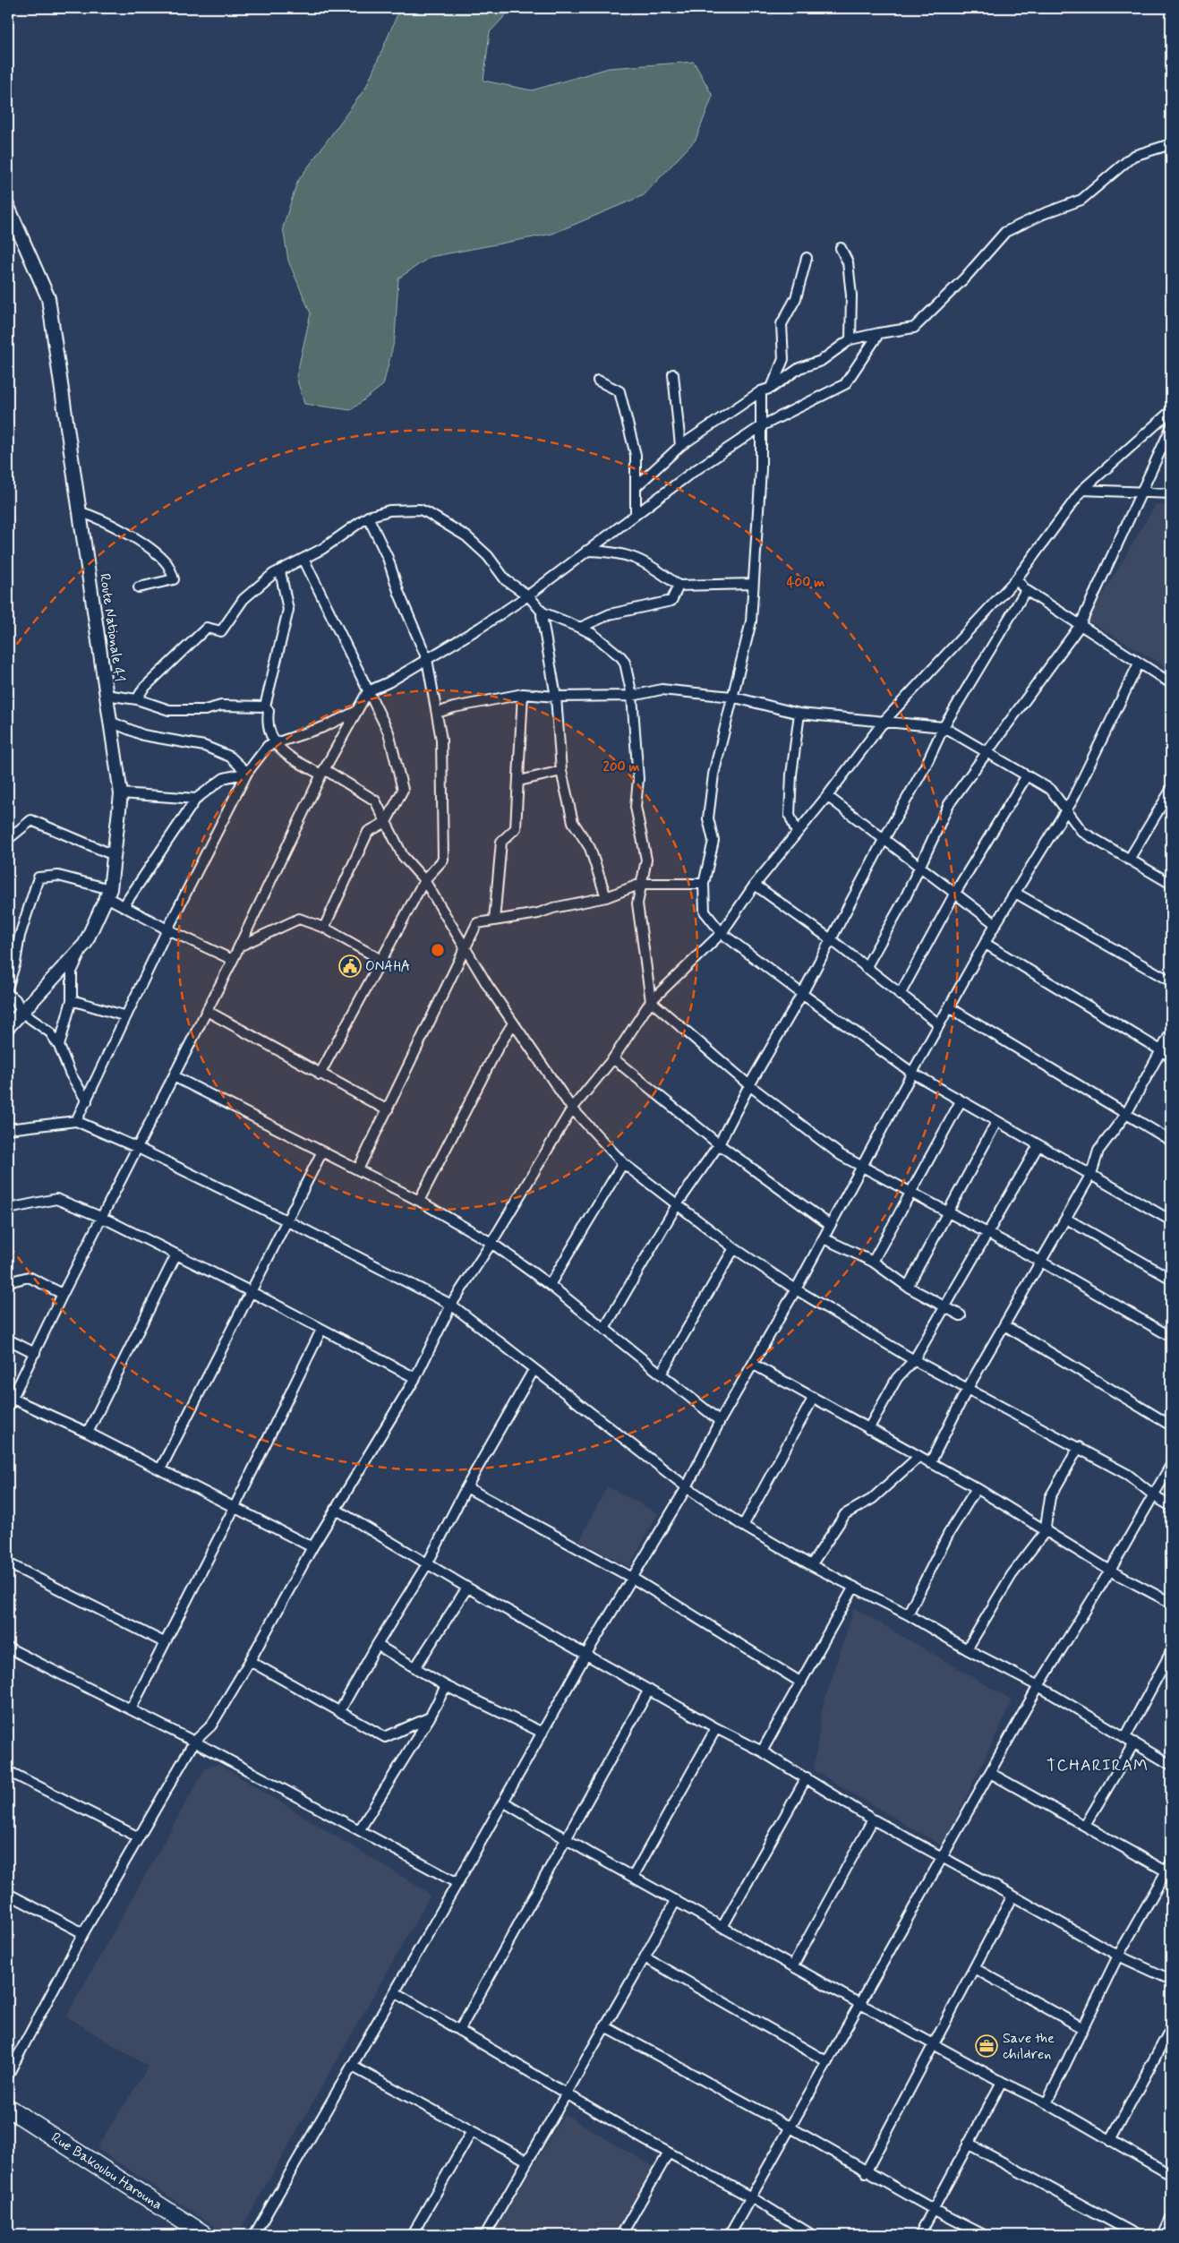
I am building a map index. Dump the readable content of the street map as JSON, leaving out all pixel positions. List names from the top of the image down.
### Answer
{
  "streets": {
    "highway": ["Rue Bakoulou Harouna"],
    "street": ["Route Nationale 41"]
  },
  "districts": ["TCHARIRAM"],
  "places": {
    "public building": ["ONAHA"],
    "office": ["Save the children"]
  },
  "rings": ["400 m", "200 m"]
}
